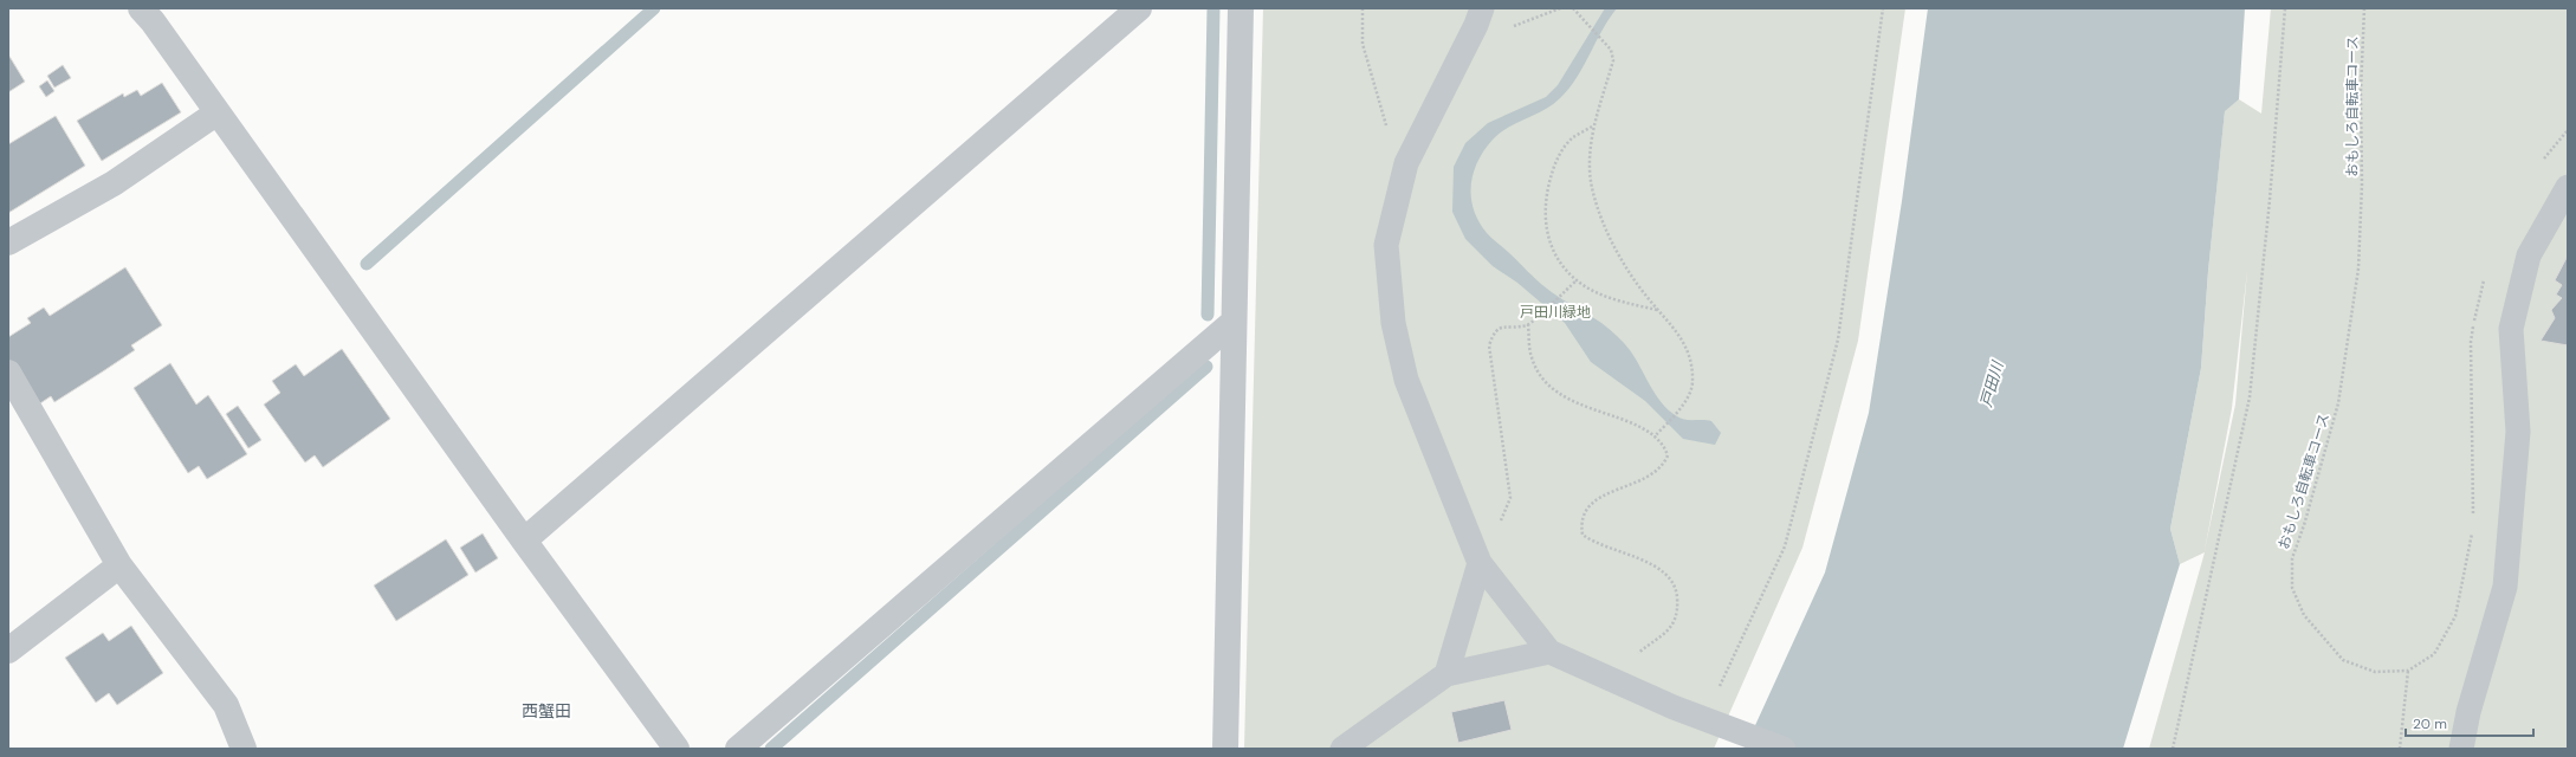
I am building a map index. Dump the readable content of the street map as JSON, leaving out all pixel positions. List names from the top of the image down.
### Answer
{
  "streets": {
    "path": ["おもしろ自転車コース"]
  },
  "districts": ["西蟹田"],
  "water": ["戸田川"],
  "parks": ["戸田川緑地"],
  "scale_bar": "20 m"
}
